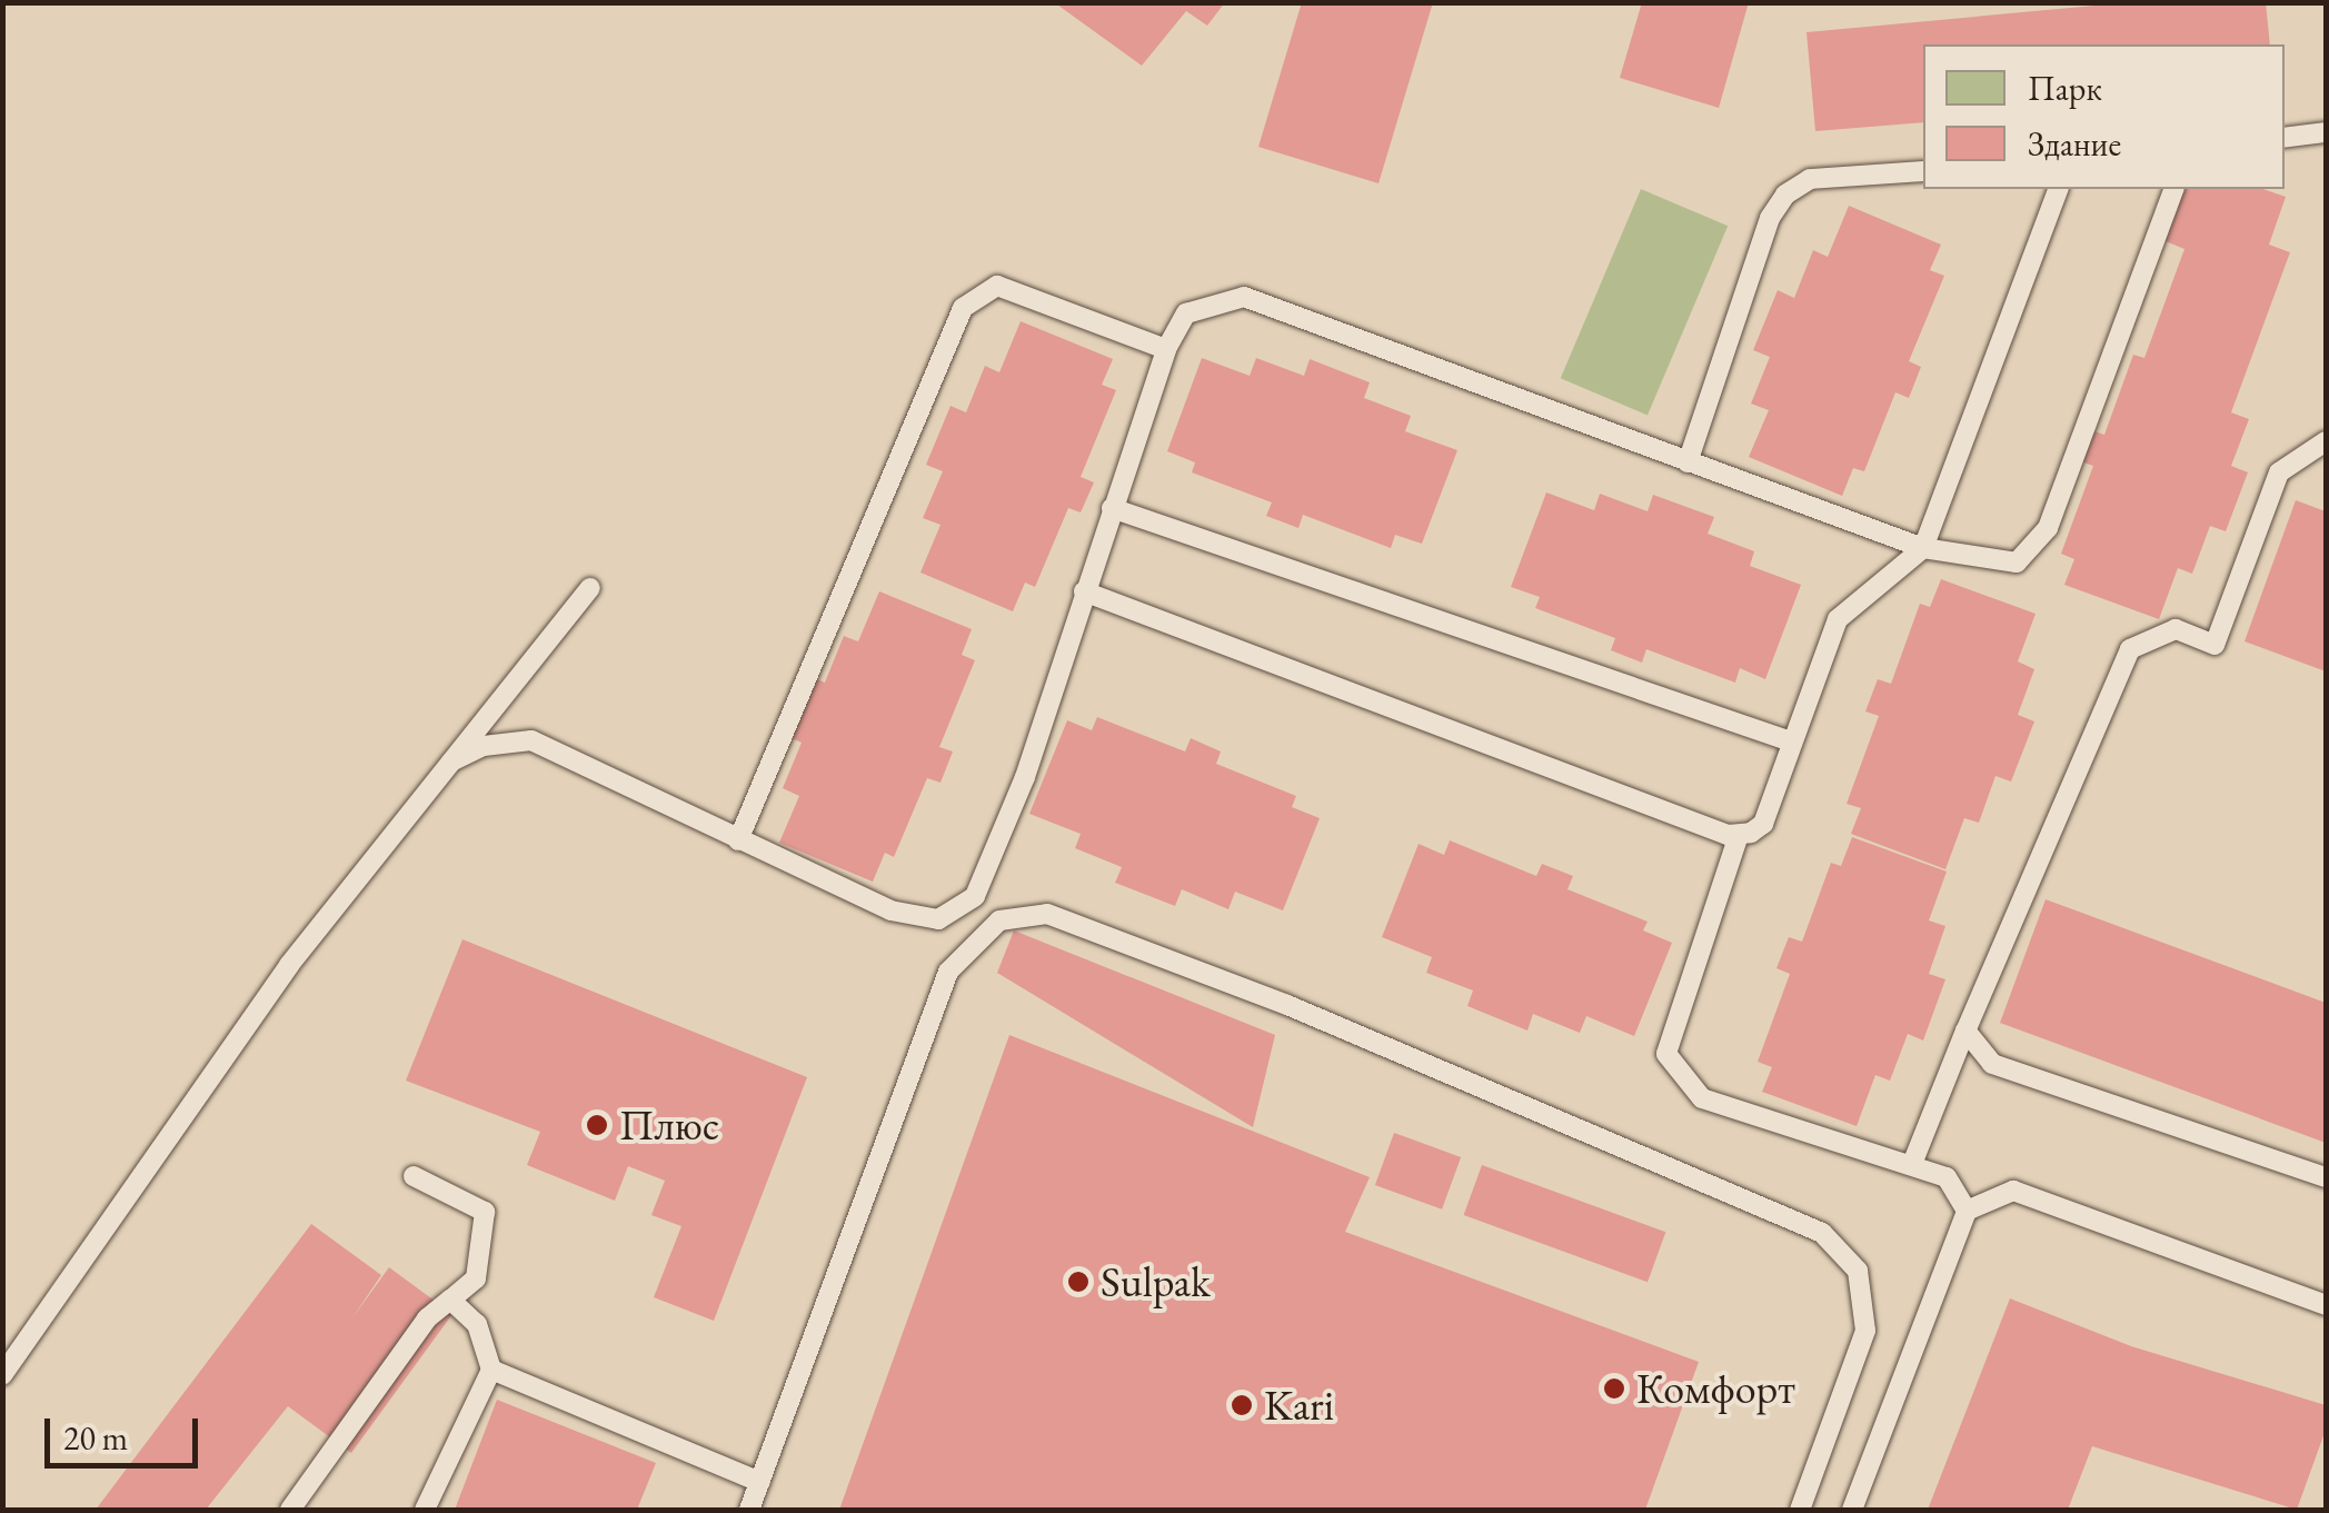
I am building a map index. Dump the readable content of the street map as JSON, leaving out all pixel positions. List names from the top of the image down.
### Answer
{
  "places": [
    "Плюс",
    "Sulpak",
    "Комфорт",
    "Kari"
  ],
  "legend": ["Парк", "Здание"],
  "scale_bar": "20 m"
}
